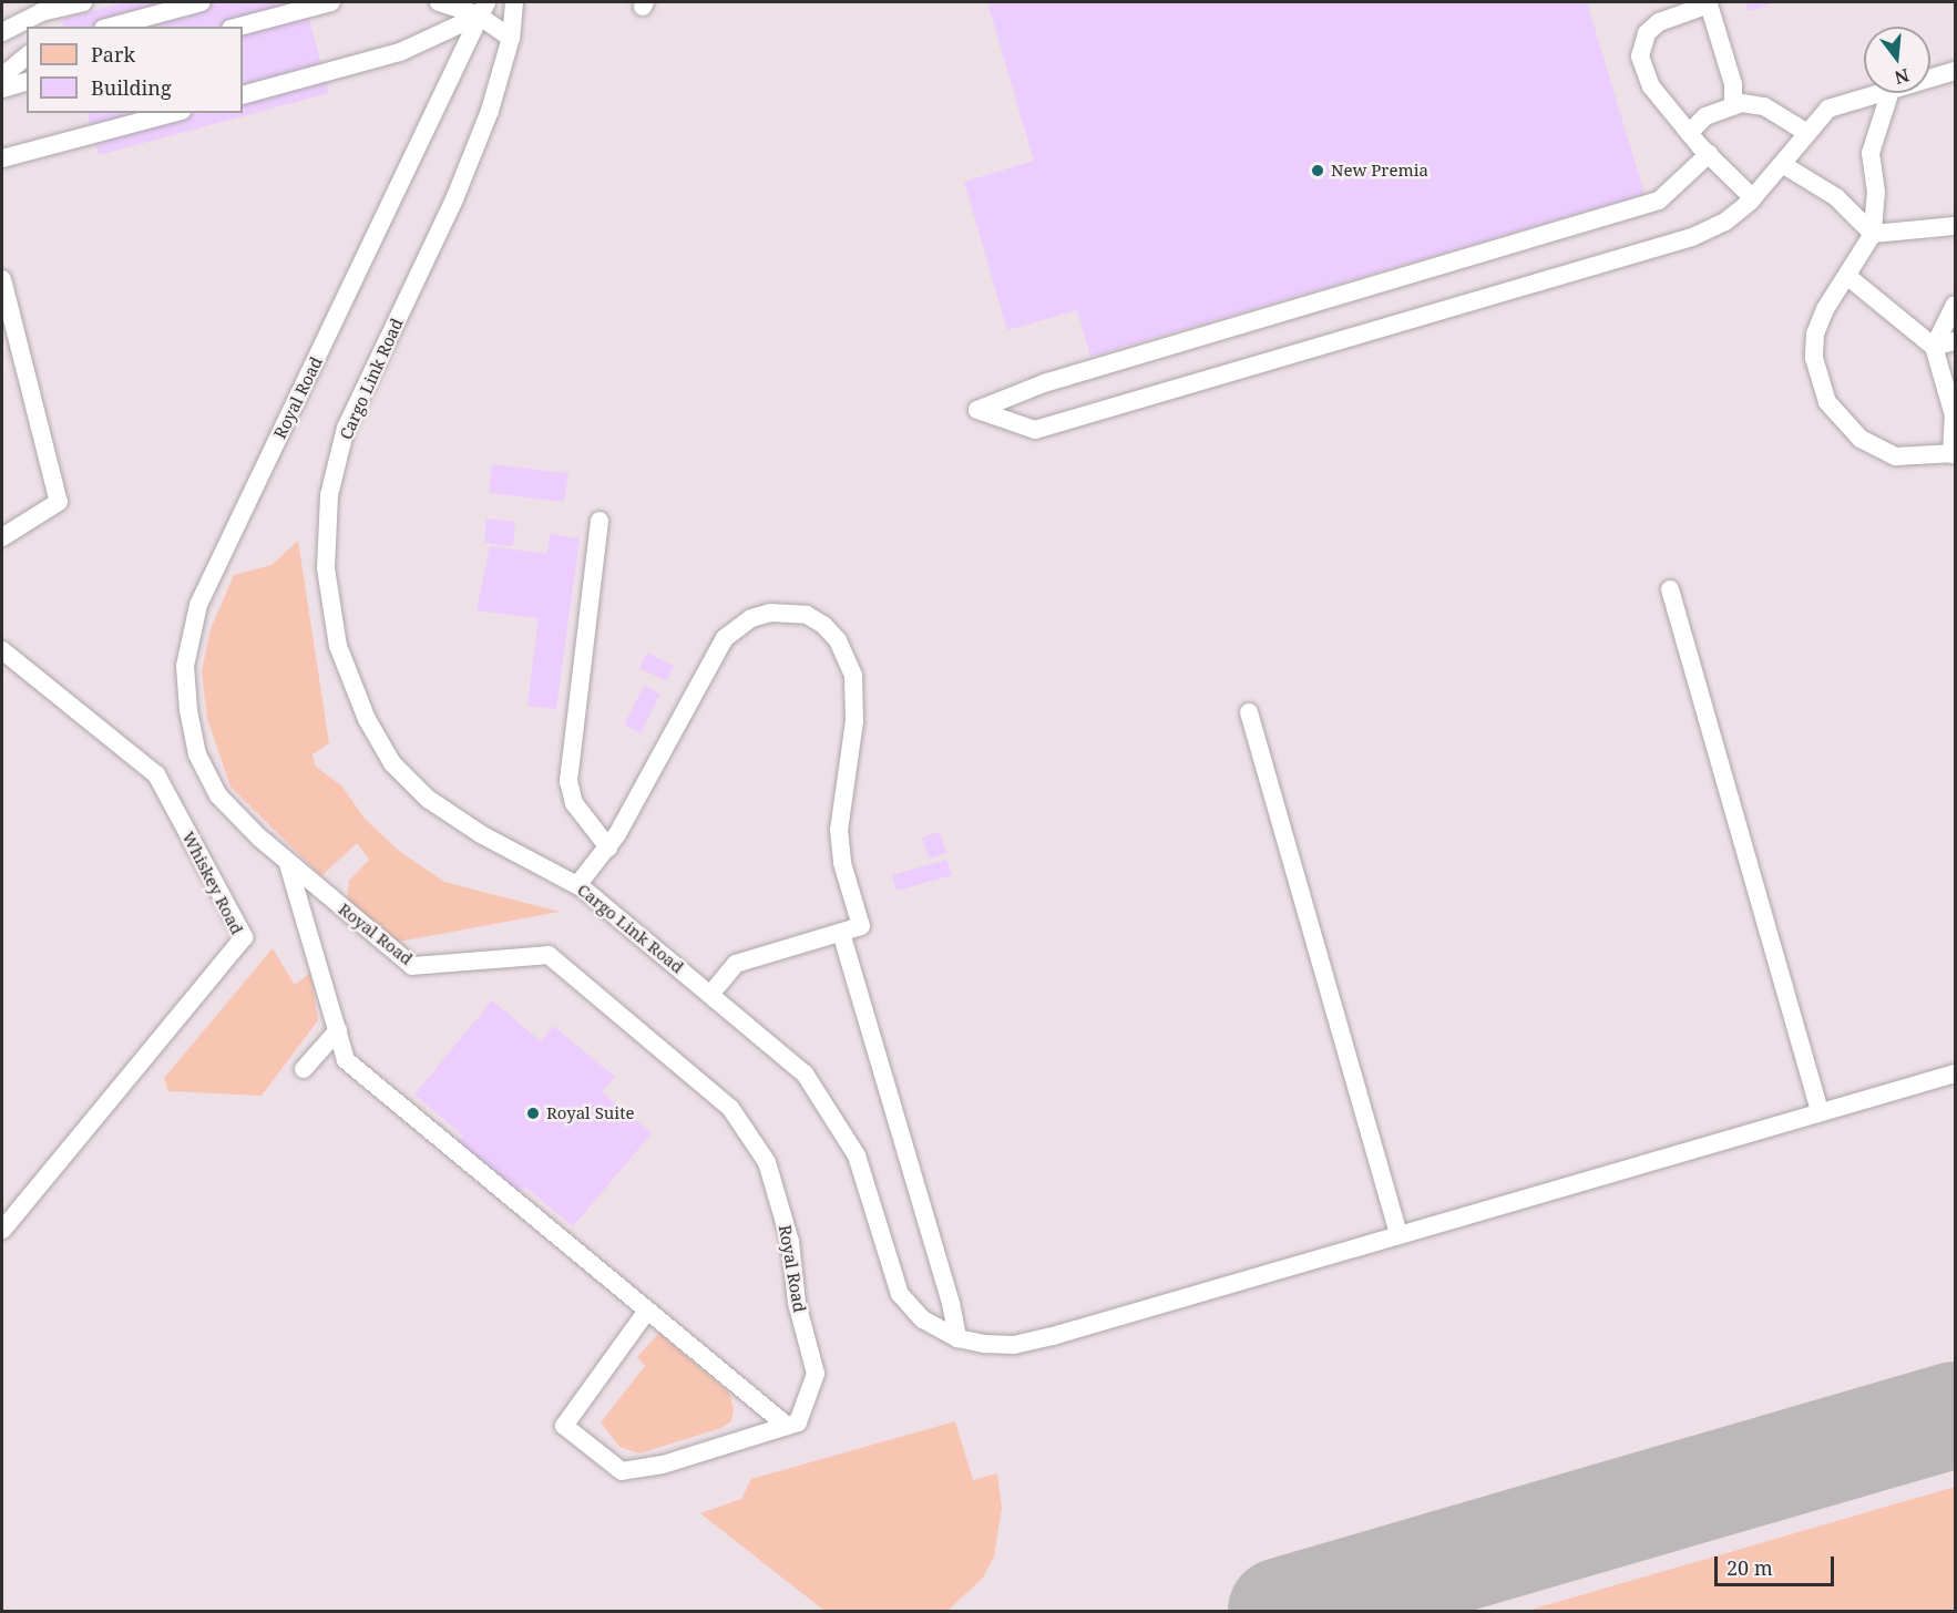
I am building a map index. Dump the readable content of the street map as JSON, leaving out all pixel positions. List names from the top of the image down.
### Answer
{
  "streets": {
    "lane": ["Cargo Link Road", "Royal Road", "Whiskey Road"]
  },
  "places": ["New Premia", "Royal Suite"],
  "legend": ["Park", "Building"],
  "scale_bar": "20 m",
  "north": "bottom"
}
